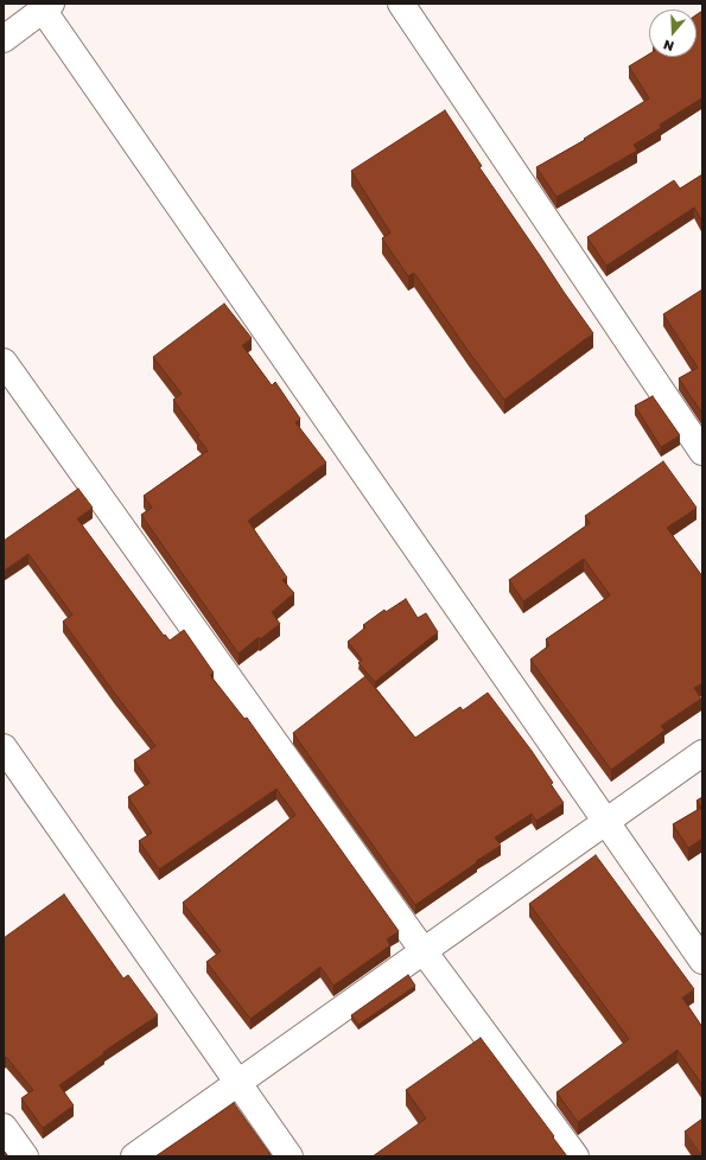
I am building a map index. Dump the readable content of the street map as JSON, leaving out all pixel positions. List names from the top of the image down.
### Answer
{
  "north": "bottom"
}
